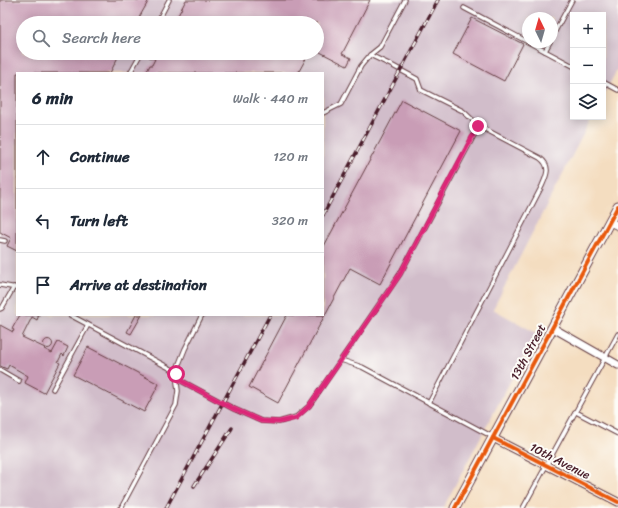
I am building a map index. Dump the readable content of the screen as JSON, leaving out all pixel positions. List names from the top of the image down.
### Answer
{
  "streets": {
    "street": ["13th Street", "10th Avenue"]
  },
  "crossings": [
    ["13th Street", "10th Avenue"]
  ],
  "north": "top",
  "page": {
    "map_buttons": ["+", "−"],
    "search": "Search here",
    "heading": ["6 min", "Walk · 440 m"],
    "list": [
      ["Continue", "120 m"],
      ["Turn left", "320 m"],
      "Arrive at destination"
    ]
  }
}
